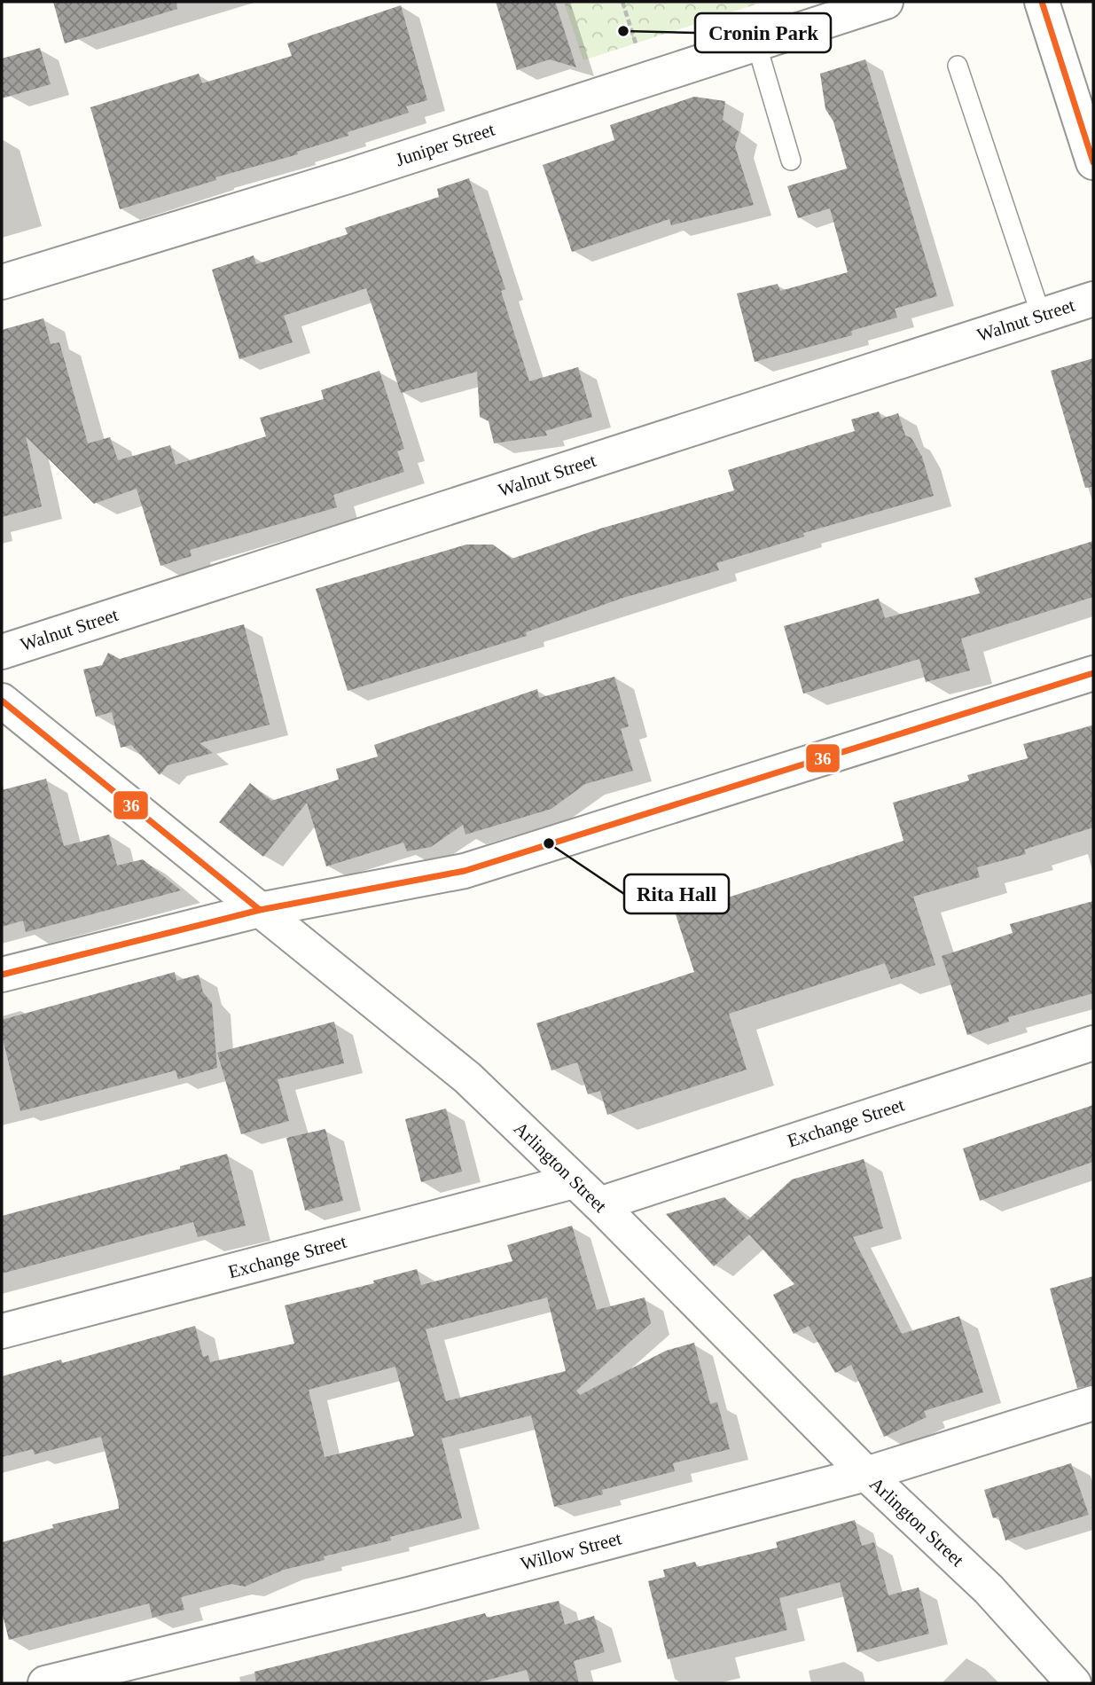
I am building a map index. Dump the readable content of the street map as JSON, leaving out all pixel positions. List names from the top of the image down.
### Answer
{
  "streets": {
    "street": [
      "Juniper Street",
      "Walnut Street",
      "Exchange Street",
      "Arlington Street",
      "Willow Street"
    ]
  },
  "crossings": [
    ["Exchange Street", "Arlington Street"],
    ["Arlington Street", "Willow Street"]
  ],
  "places": ["Cronin Park", "Rita Hall"],
  "lines": ["transit line 36"]
}
